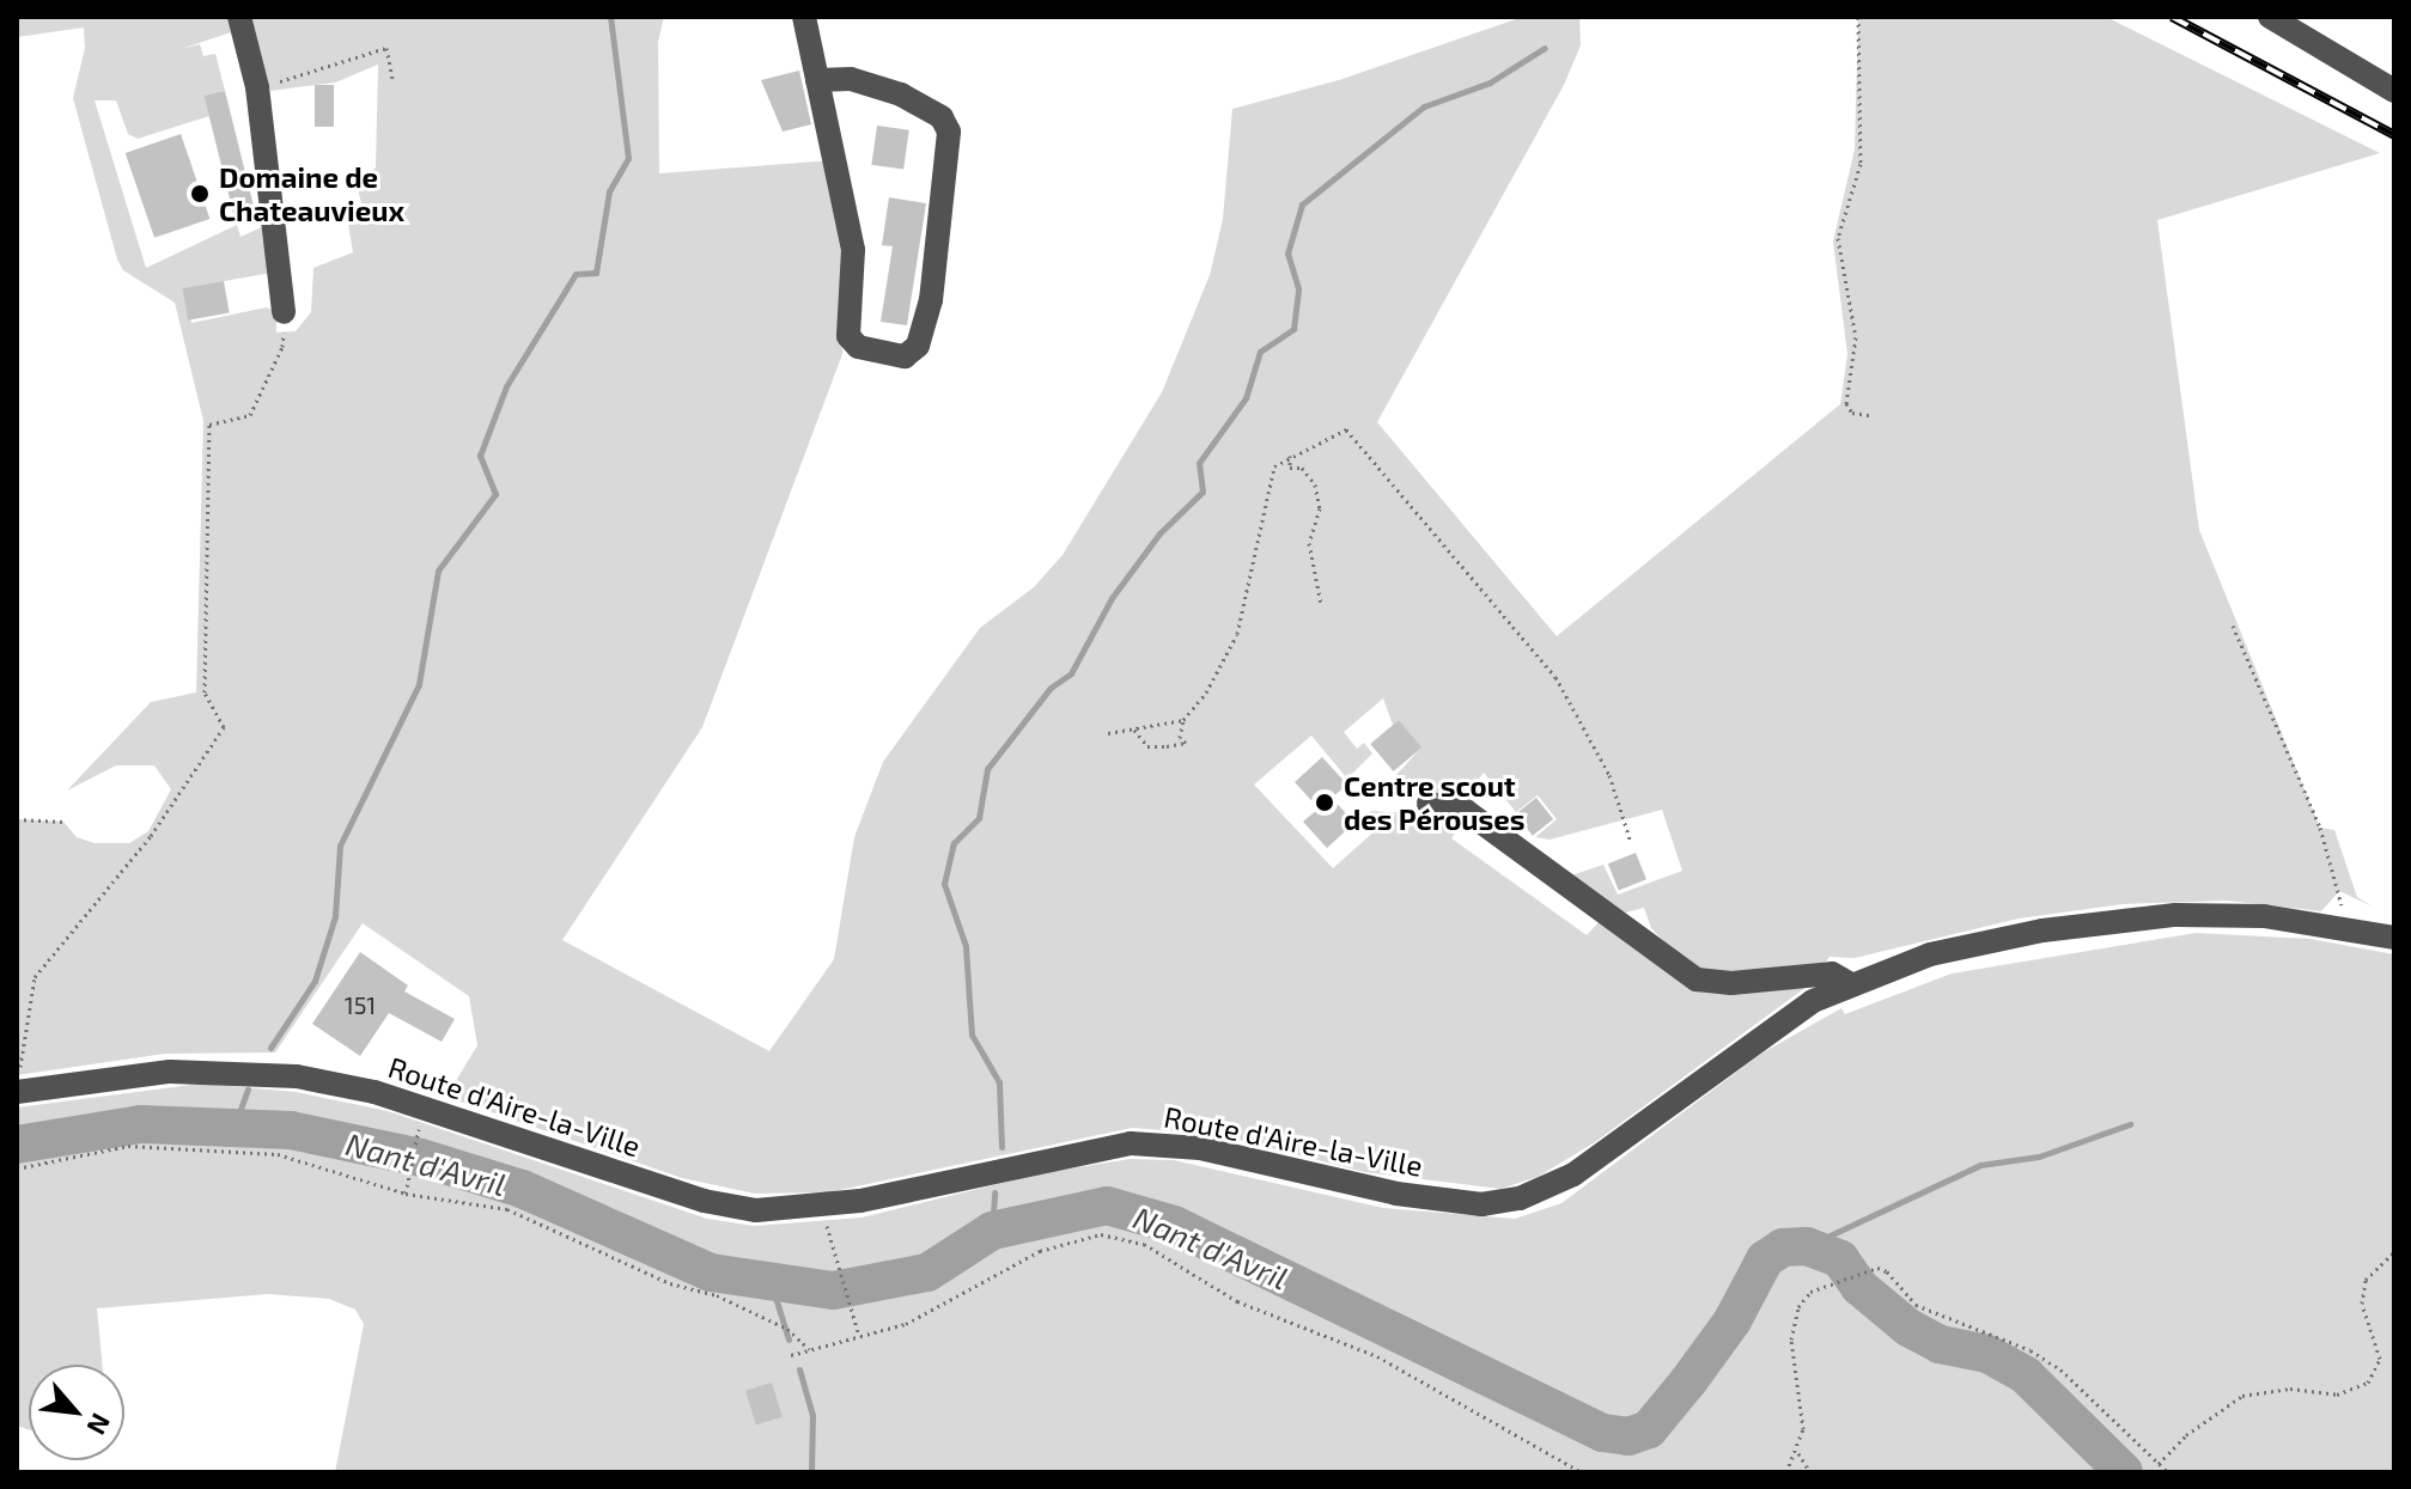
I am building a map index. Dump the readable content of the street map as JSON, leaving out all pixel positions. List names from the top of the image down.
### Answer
{
  "streets": {
    "street": ["Route d'Aire-la-Ville"]
  },
  "water": ["Nant d'Avril"],
  "places": ["Domaine de Chateauvieux", "Centre scout des Pérouses"],
  "house_numbers": ["151"],
  "north": "bottom right"
}
